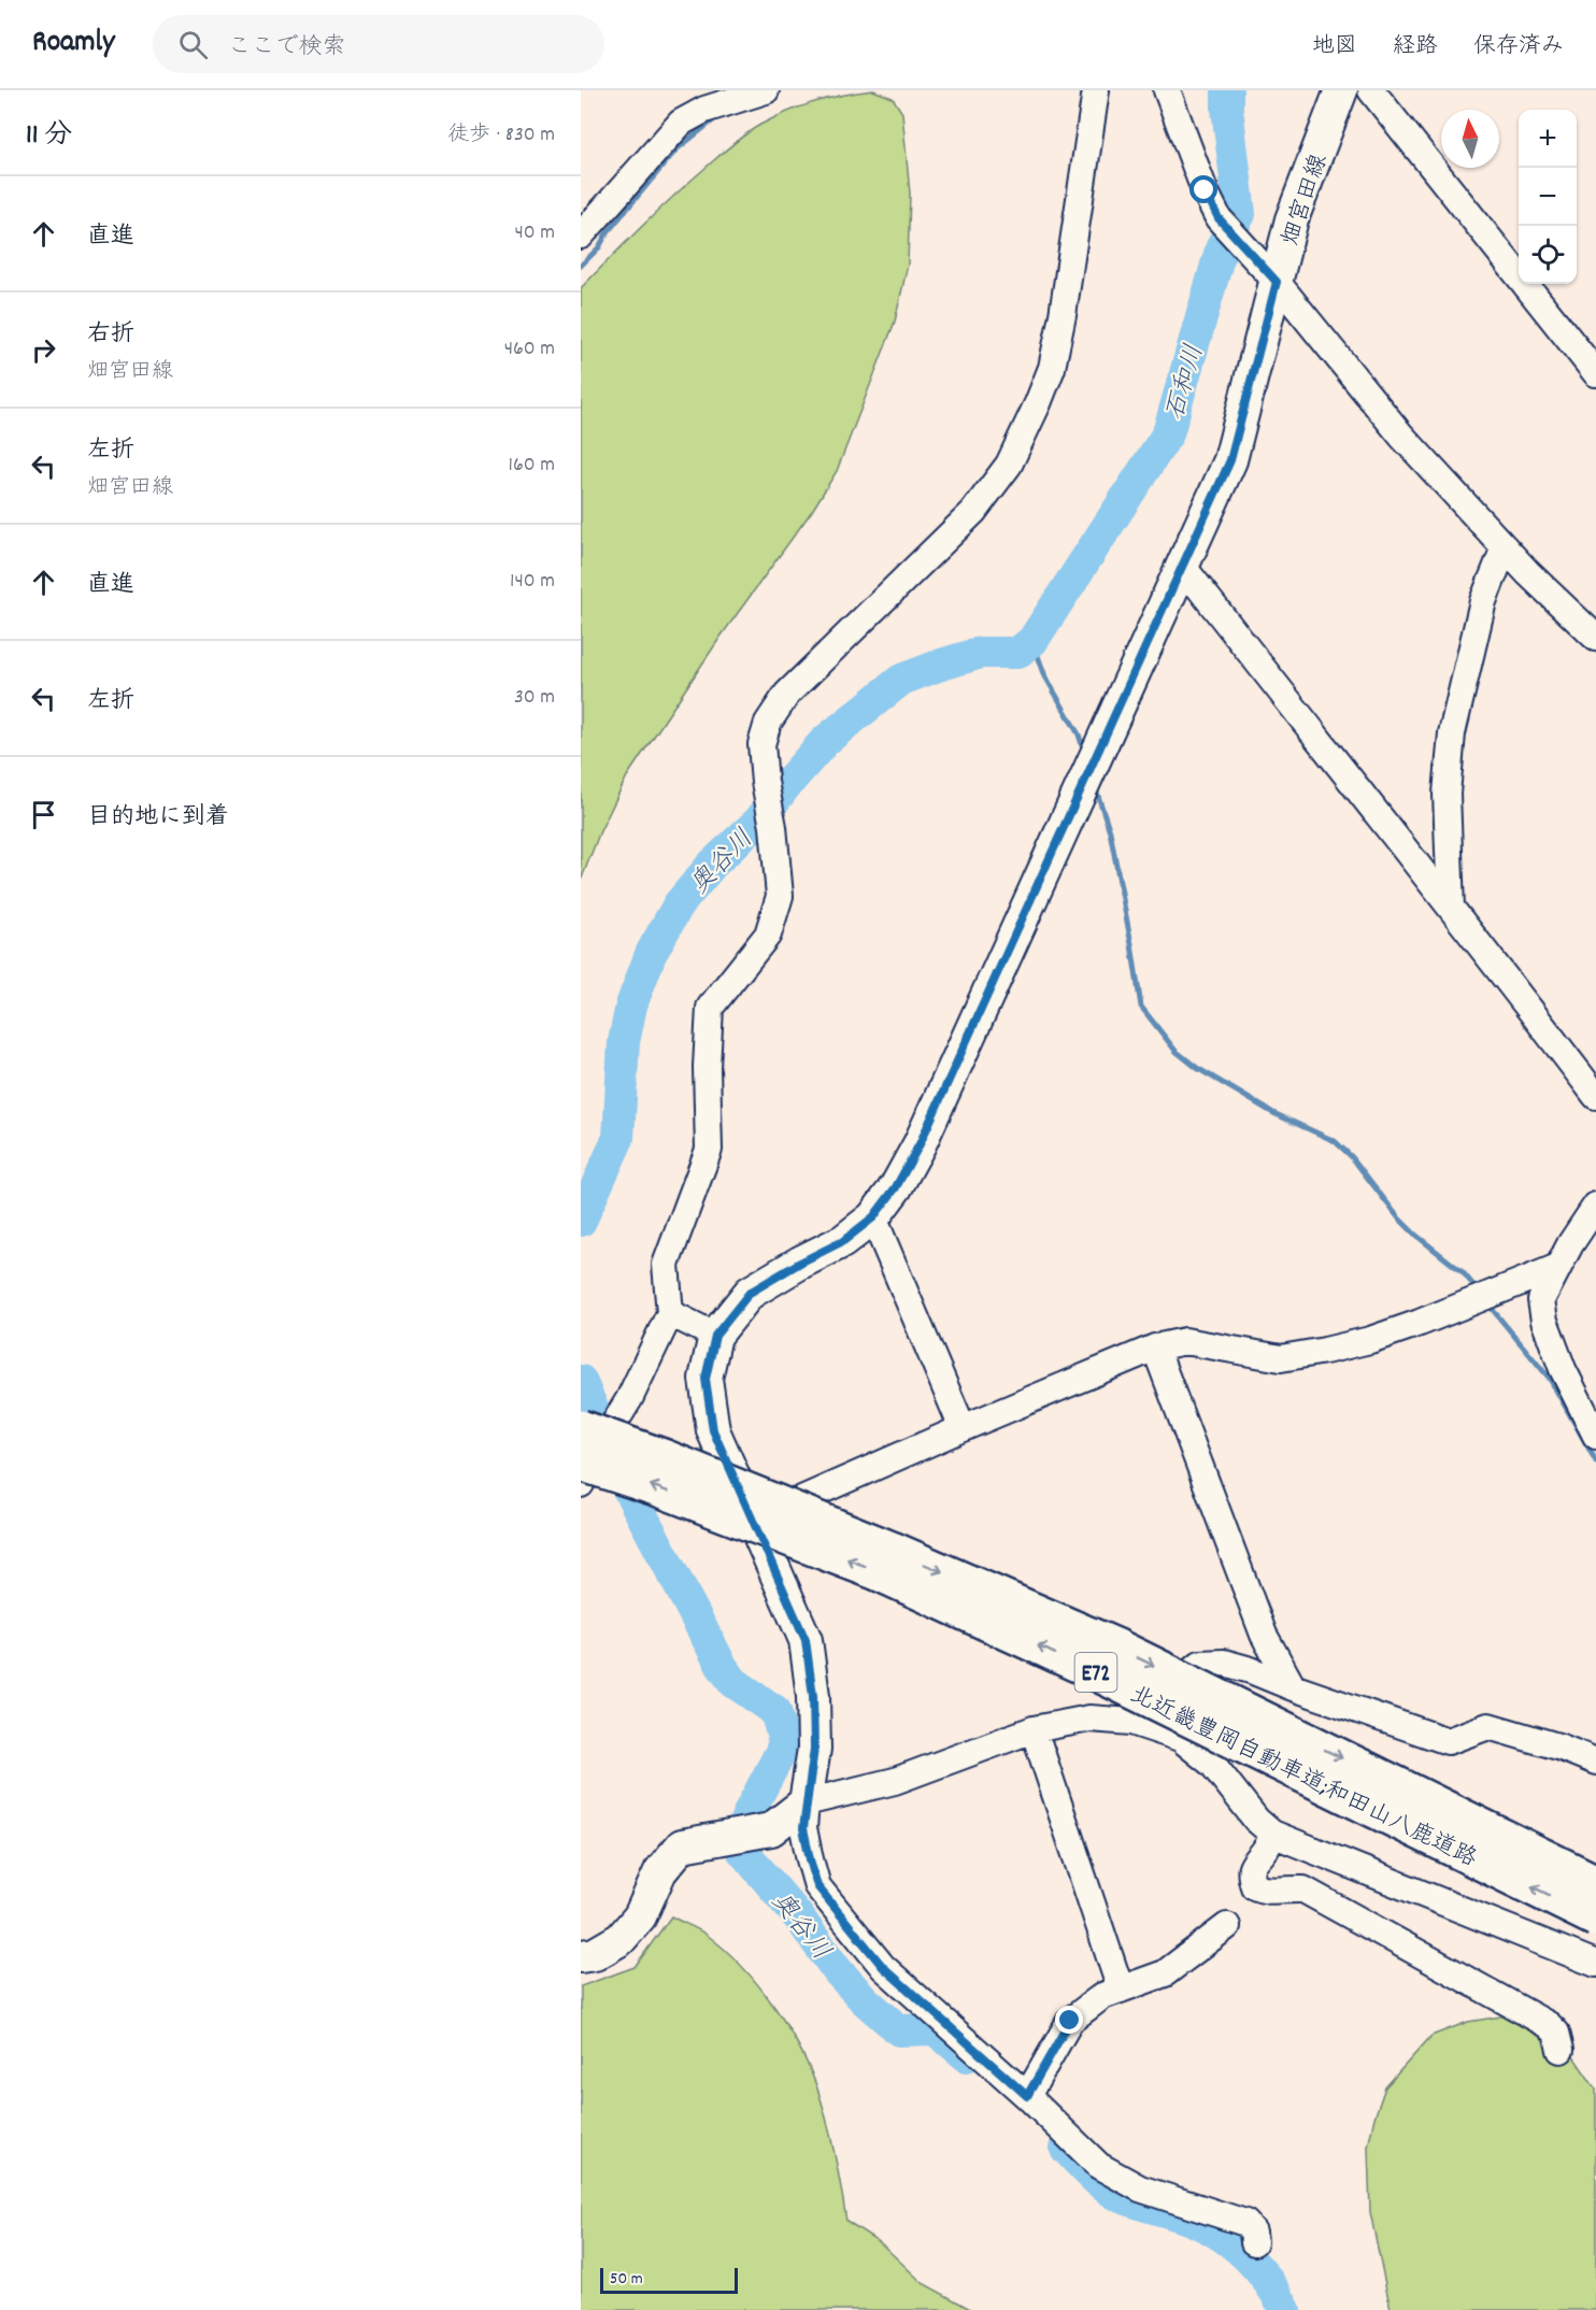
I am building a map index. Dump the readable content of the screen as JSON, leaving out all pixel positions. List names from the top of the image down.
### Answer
{
  "streets": {
    "highway": ["E72", "北近畿豊岡自動車道;和田山八鹿道路"],
    "main road": ["畑宮田線"]
  },
  "water": ["石和川", "奥谷川"],
  "scale_bar": "50 m",
  "north": "top",
  "page": {
    "header": "Roamly",
    "search": "ここで検索",
    "nav": ["地図", "経路", "保存済み"],
    "heading": ["11 分", "徒歩 · 830 m"],
    "map_buttons": ["+", "−"],
    "list": [
      ["直進", "40 m"],
      ["右折", "畑宮田線", "460 m"],
      ["左折", "畑宮田線", "160 m"],
      ["直進", "140 m"],
      ["左折", "30 m"],
      "目的地に到着"
    ],
    "scale": "50 m"
  }
}
